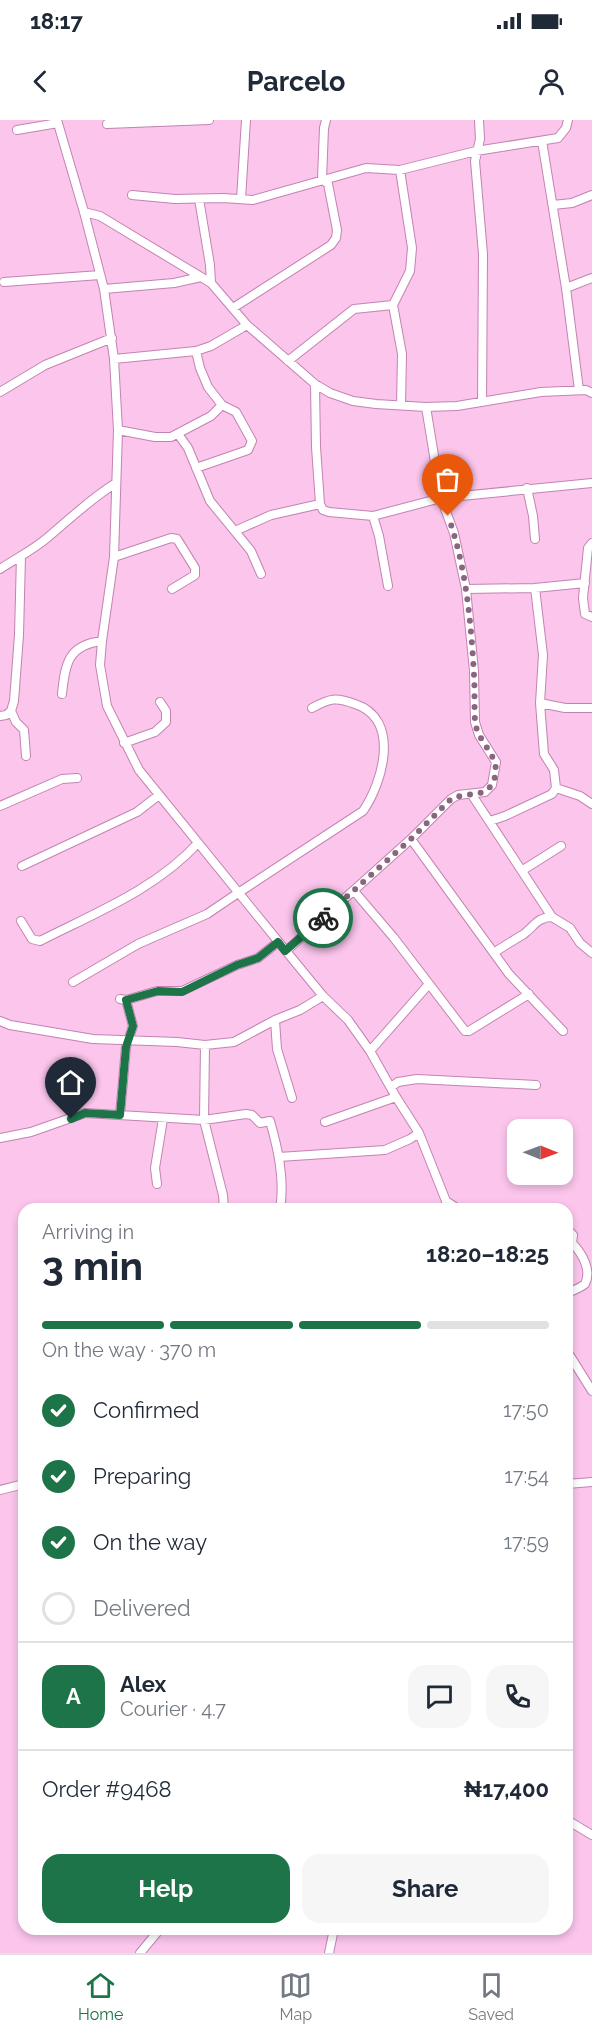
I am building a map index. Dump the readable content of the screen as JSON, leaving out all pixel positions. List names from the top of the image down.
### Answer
{
  "north": "right",
  "page": {
    "status": "18:17",
    "header": "Parcelo",
    "heading": ["3 min", "Arriving in", "18:20–18:25"],
    "panel": [
      "Alex",
      "Courier · 4.7",
      "Order #9468",
      "₦17,400"
    ],
    "bar": "On the way · 370 m",
    "list": [
      ["Confirmed", "17:50"],
      ["Preparing", "17:54"],
      ["On the way", "17:59"],
      "Delivered"
    ],
    "round": "A",
    "buttons": ["Help", "Share"],
    "tabs": ["Home", "Map", "Saved"]
  }
}
